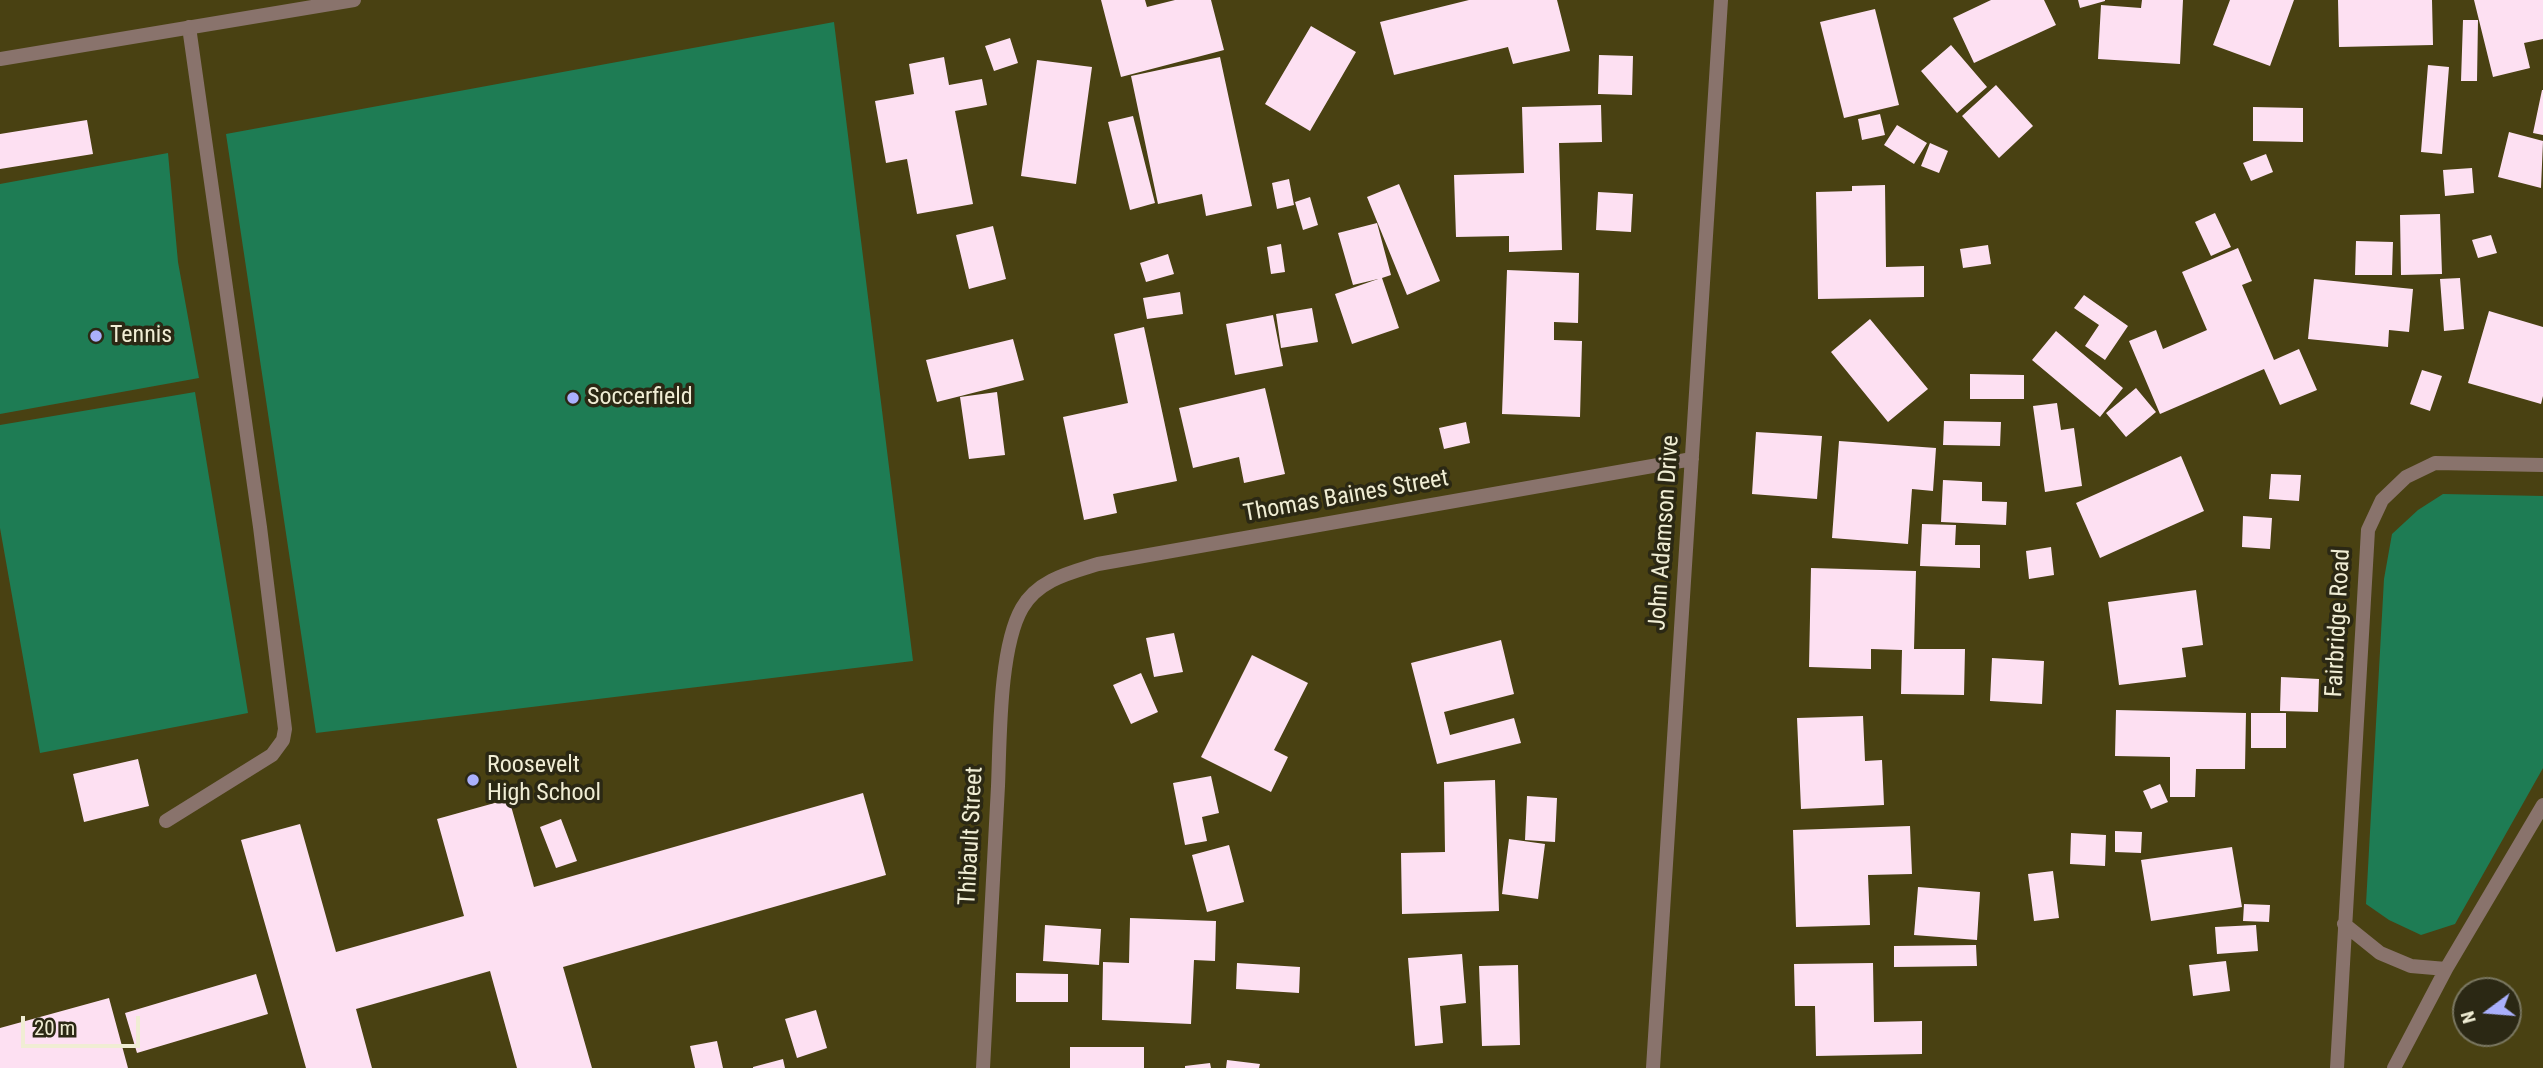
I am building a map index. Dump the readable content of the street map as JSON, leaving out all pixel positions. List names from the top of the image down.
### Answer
{
  "streets": {
    "street": [
      "Thomas Baines Street",
      "John Adamson Drive",
      "Fairbridge Road",
      "Thibault Street"
    ]
  },
  "crossings": [
    ["Thomas Baines Street", "John Adamson Drive"],
    ["Thomas Baines Street", "Thibault Street"]
  ],
  "places": ["Tennis", "Soccerfield", "Roosevelt High School"],
  "scale_bar": "20 m",
  "north": "left"
}
